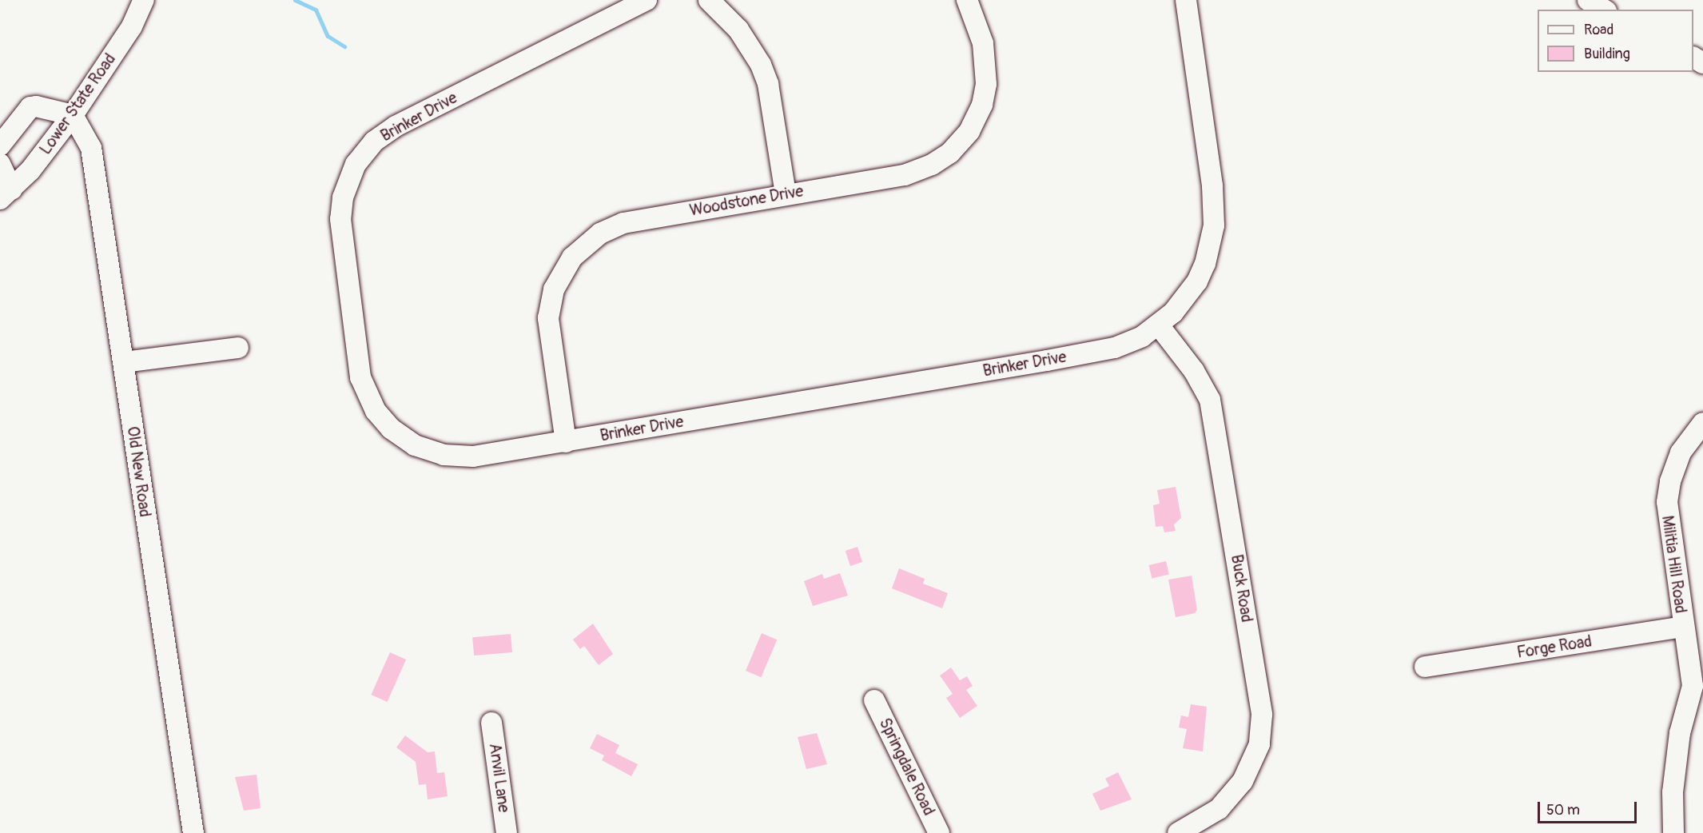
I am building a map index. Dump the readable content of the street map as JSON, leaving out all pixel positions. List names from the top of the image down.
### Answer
{
  "streets": {
    "street": [
      "Lower State Road",
      "Brinker Drive",
      "Woodstone Drive",
      "Old New Road",
      "Militia Hill Road",
      "Buck Road",
      "Forge Road",
      "Springdale Road",
      "Anvil Lane"
    ]
  },
  "crossings": [
    ["Lower State Road", "Old New Road"],
    ["Brinker Drive", "Woodstone Drive"],
    ["Brinker Drive", "Buck Road"],
    ["Militia Hill Road", "Forge Road"]
  ],
  "legend": ["Road", "Building"],
  "scale_bar": "50 m"
}
